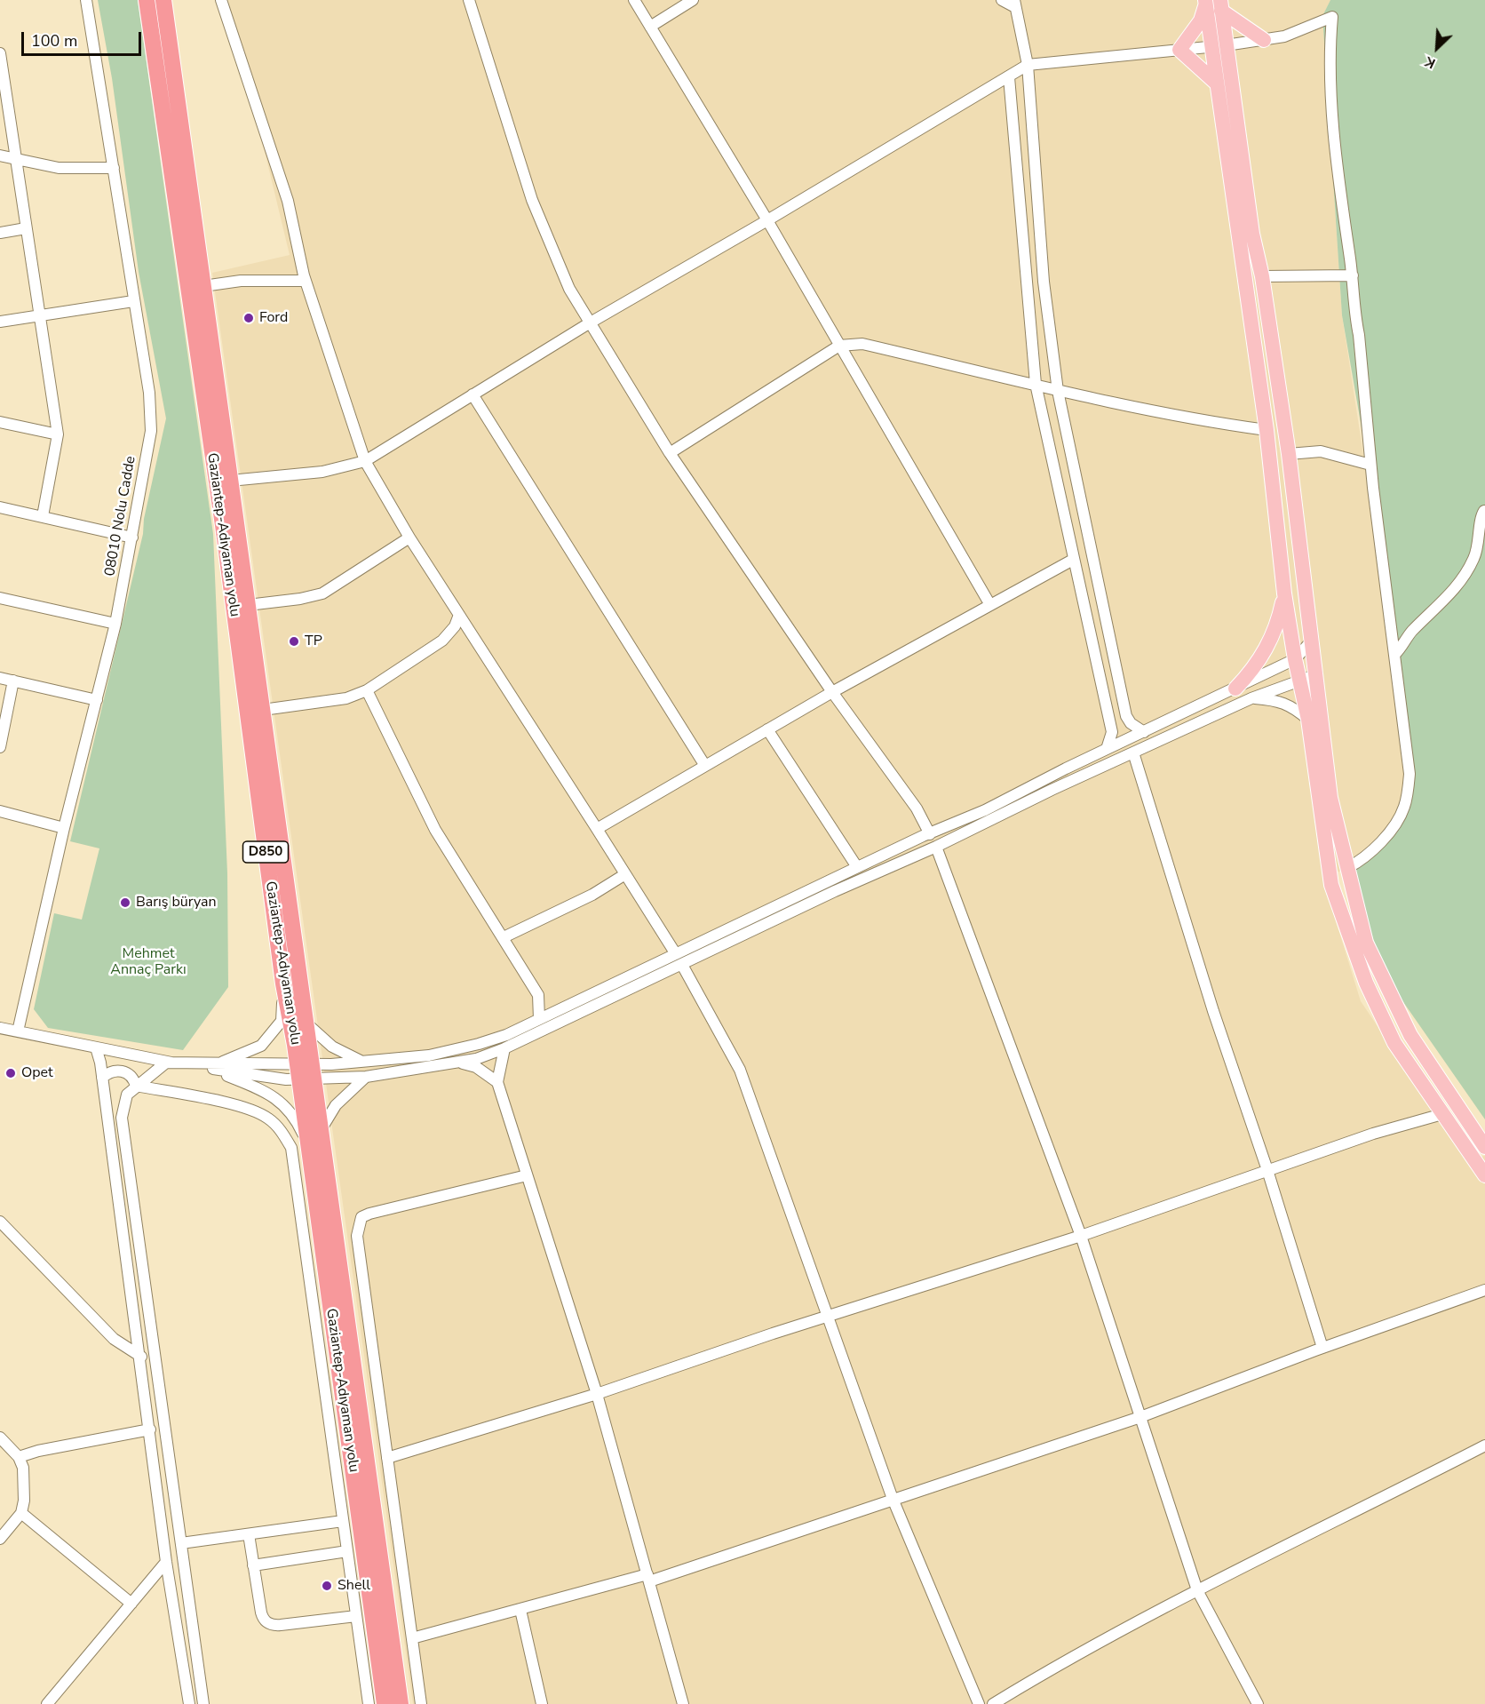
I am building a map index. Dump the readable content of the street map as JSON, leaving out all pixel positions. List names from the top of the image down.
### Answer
{
  "streets": {
    "highway": ["Gaziantep-Adıyaman yolu", "D850"],
    "street": ["08010 Nolu Cadde"]
  },
  "parks": ["Mehmet Annaç Parkı"],
  "places": [
    "Ford",
    "TP",
    "Barış büryan",
    "Opet",
    "Shell"
  ],
  "scale_bar": "100 m",
  "north": "bottom left"
}
